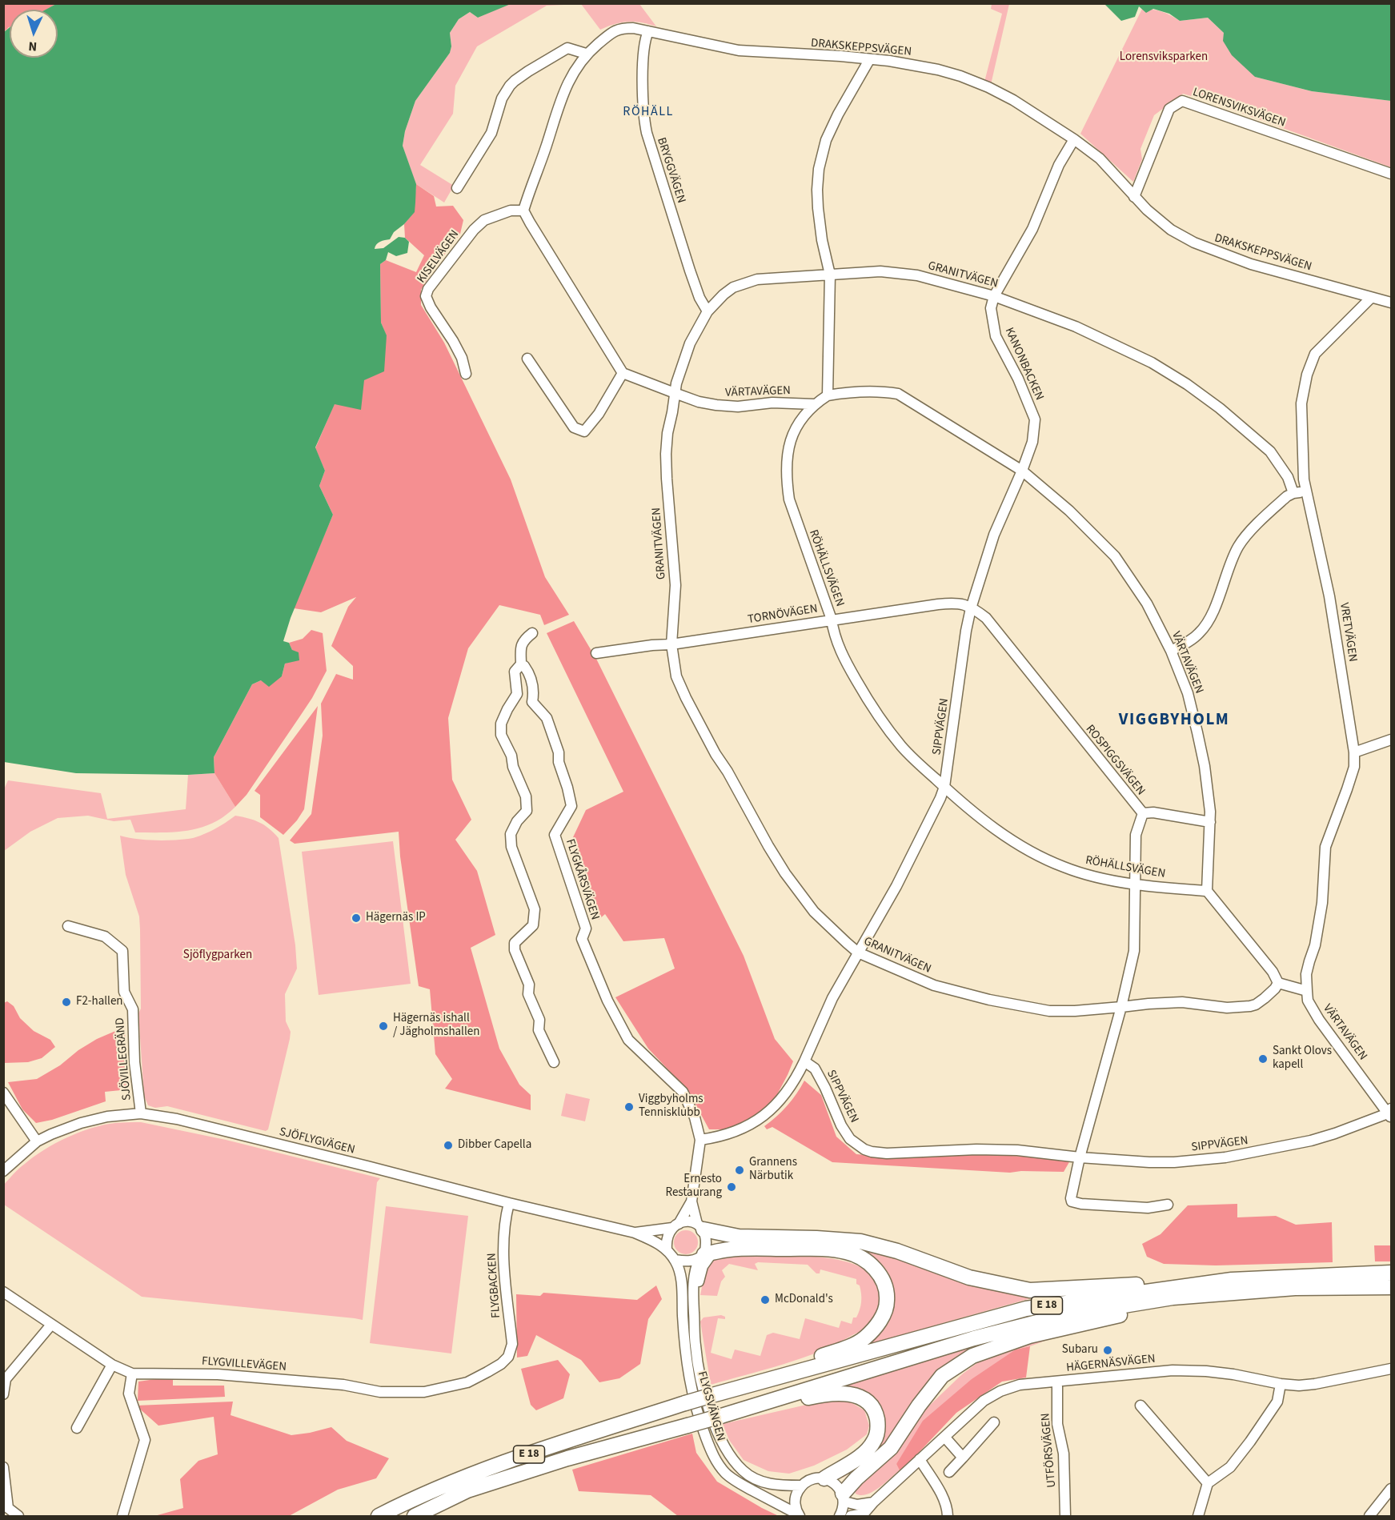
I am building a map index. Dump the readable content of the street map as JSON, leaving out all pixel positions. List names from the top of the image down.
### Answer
{
  "streets": {
    "highway": ["E 18"],
    "street": [
      "DRAKSKEPPSVÄGEN",
      "LORENSVIKSVÄGEN",
      "BRYGGVÄGEN",
      "KISELVÄGEN",
      "GRANITVÄGEN",
      "KANONBACKEN",
      "VÄRTAVÄGEN",
      "RÖHÄLLSVÄGEN",
      "TORNÖVÄGEN",
      "VRETVÄGEN",
      "SIPPVÄGEN",
      "ROSPIGGSVÄGEN",
      "FLYGKÅRSVÄGEN",
      "SJÖVILLEGRÄND",
      "SJÖFLYGVÄGEN",
      "FLYGBACKEN",
      "HÄGERNÄSVÄGEN",
      "FLYGVILLEVÄGEN",
      "FLYGSVÄNGEN",
      "UTFÖRSVÄGEN"
    ]
  },
  "crossings": [
    ["DRAKSKEPPSVÄGEN", "LORENSVIKSVÄGEN"],
    ["DRAKSKEPPSVÄGEN", "BRYGGVÄGEN"],
    ["DRAKSKEPPSVÄGEN", "KISELVÄGEN"],
    ["DRAKSKEPPSVÄGEN", "KANONBACKEN"],
    ["DRAKSKEPPSVÄGEN", "VRETVÄGEN"],
    ["BRYGGVÄGEN", "GRANITVÄGEN"],
    ["GRANITVÄGEN", "KANONBACKEN"],
    ["GRANITVÄGEN", "VÄRTAVÄGEN"],
    ["GRANITVÄGEN", "TORNÖVÄGEN"],
    ["GRANITVÄGEN", "SIPPVÄGEN"],
    ["GRANITVÄGEN", "ROSPIGGSVÄGEN"],
    ["KANONBACKEN", "VÄRTAVÄGEN"],
    ["KANONBACKEN", "TORNÖVÄGEN"],
    ["KANONBACKEN", "SIPPVÄGEN"],
    ["KANONBACKEN", "ROSPIGGSVÄGEN"],
    ["VÄRTAVÄGEN", "RÖHÄLLSVÄGEN"],
    ["VÄRTAVÄGEN", "VRETVÄGEN"],
    ["VÄRTAVÄGEN", "SIPPVÄGEN"],
    ["RÖHÄLLSVÄGEN", "TORNÖVÄGEN"],
    ["RÖHÄLLSVÄGEN", "SIPPVÄGEN"],
    ["RÖHÄLLSVÄGEN", "ROSPIGGSVÄGEN"],
    ["TORNÖVÄGEN", "SIPPVÄGEN"],
    ["TORNÖVÄGEN", "ROSPIGGSVÄGEN"],
    ["SIPPVÄGEN", "ROSPIGGSVÄGEN"],
    ["FLYGKÅRSVÄGEN", "SJÖFLYGVÄGEN"],
    ["FLYGKÅRSVÄGEN", "FLYGSVÄNGEN"],
    ["SJÖVILLEGRÄND", "SJÖFLYGVÄGEN"],
    ["SJÖFLYGVÄGEN", "FLYGBACKEN"],
    ["SJÖFLYGVÄGEN", "FLYGSVÄNGEN"],
    ["FLYGBACKEN", "FLYGVILLEVÄGEN"],
    ["HÄGERNÄSVÄGEN", "UTFÖRSVÄGEN"]
  ],
  "districts": ["RÖHÄLL", "VIGGBYHOLM"],
  "parks": ["Lorensviksparken", "Sjöflygparken"],
  "places": [
    "Hägernäs IP",
    "F2-hallen",
    "Hägernäs ishall / Jägholmshallen",
    "Sankt Olovs kapell",
    "Viggbyholms Tennisklubb",
    "Dibber Capella",
    "Grannens Närbutik",
    "Ernesto Restaurang",
    "McDonald's",
    "Subaru"
  ],
  "north": "bottom"
}
